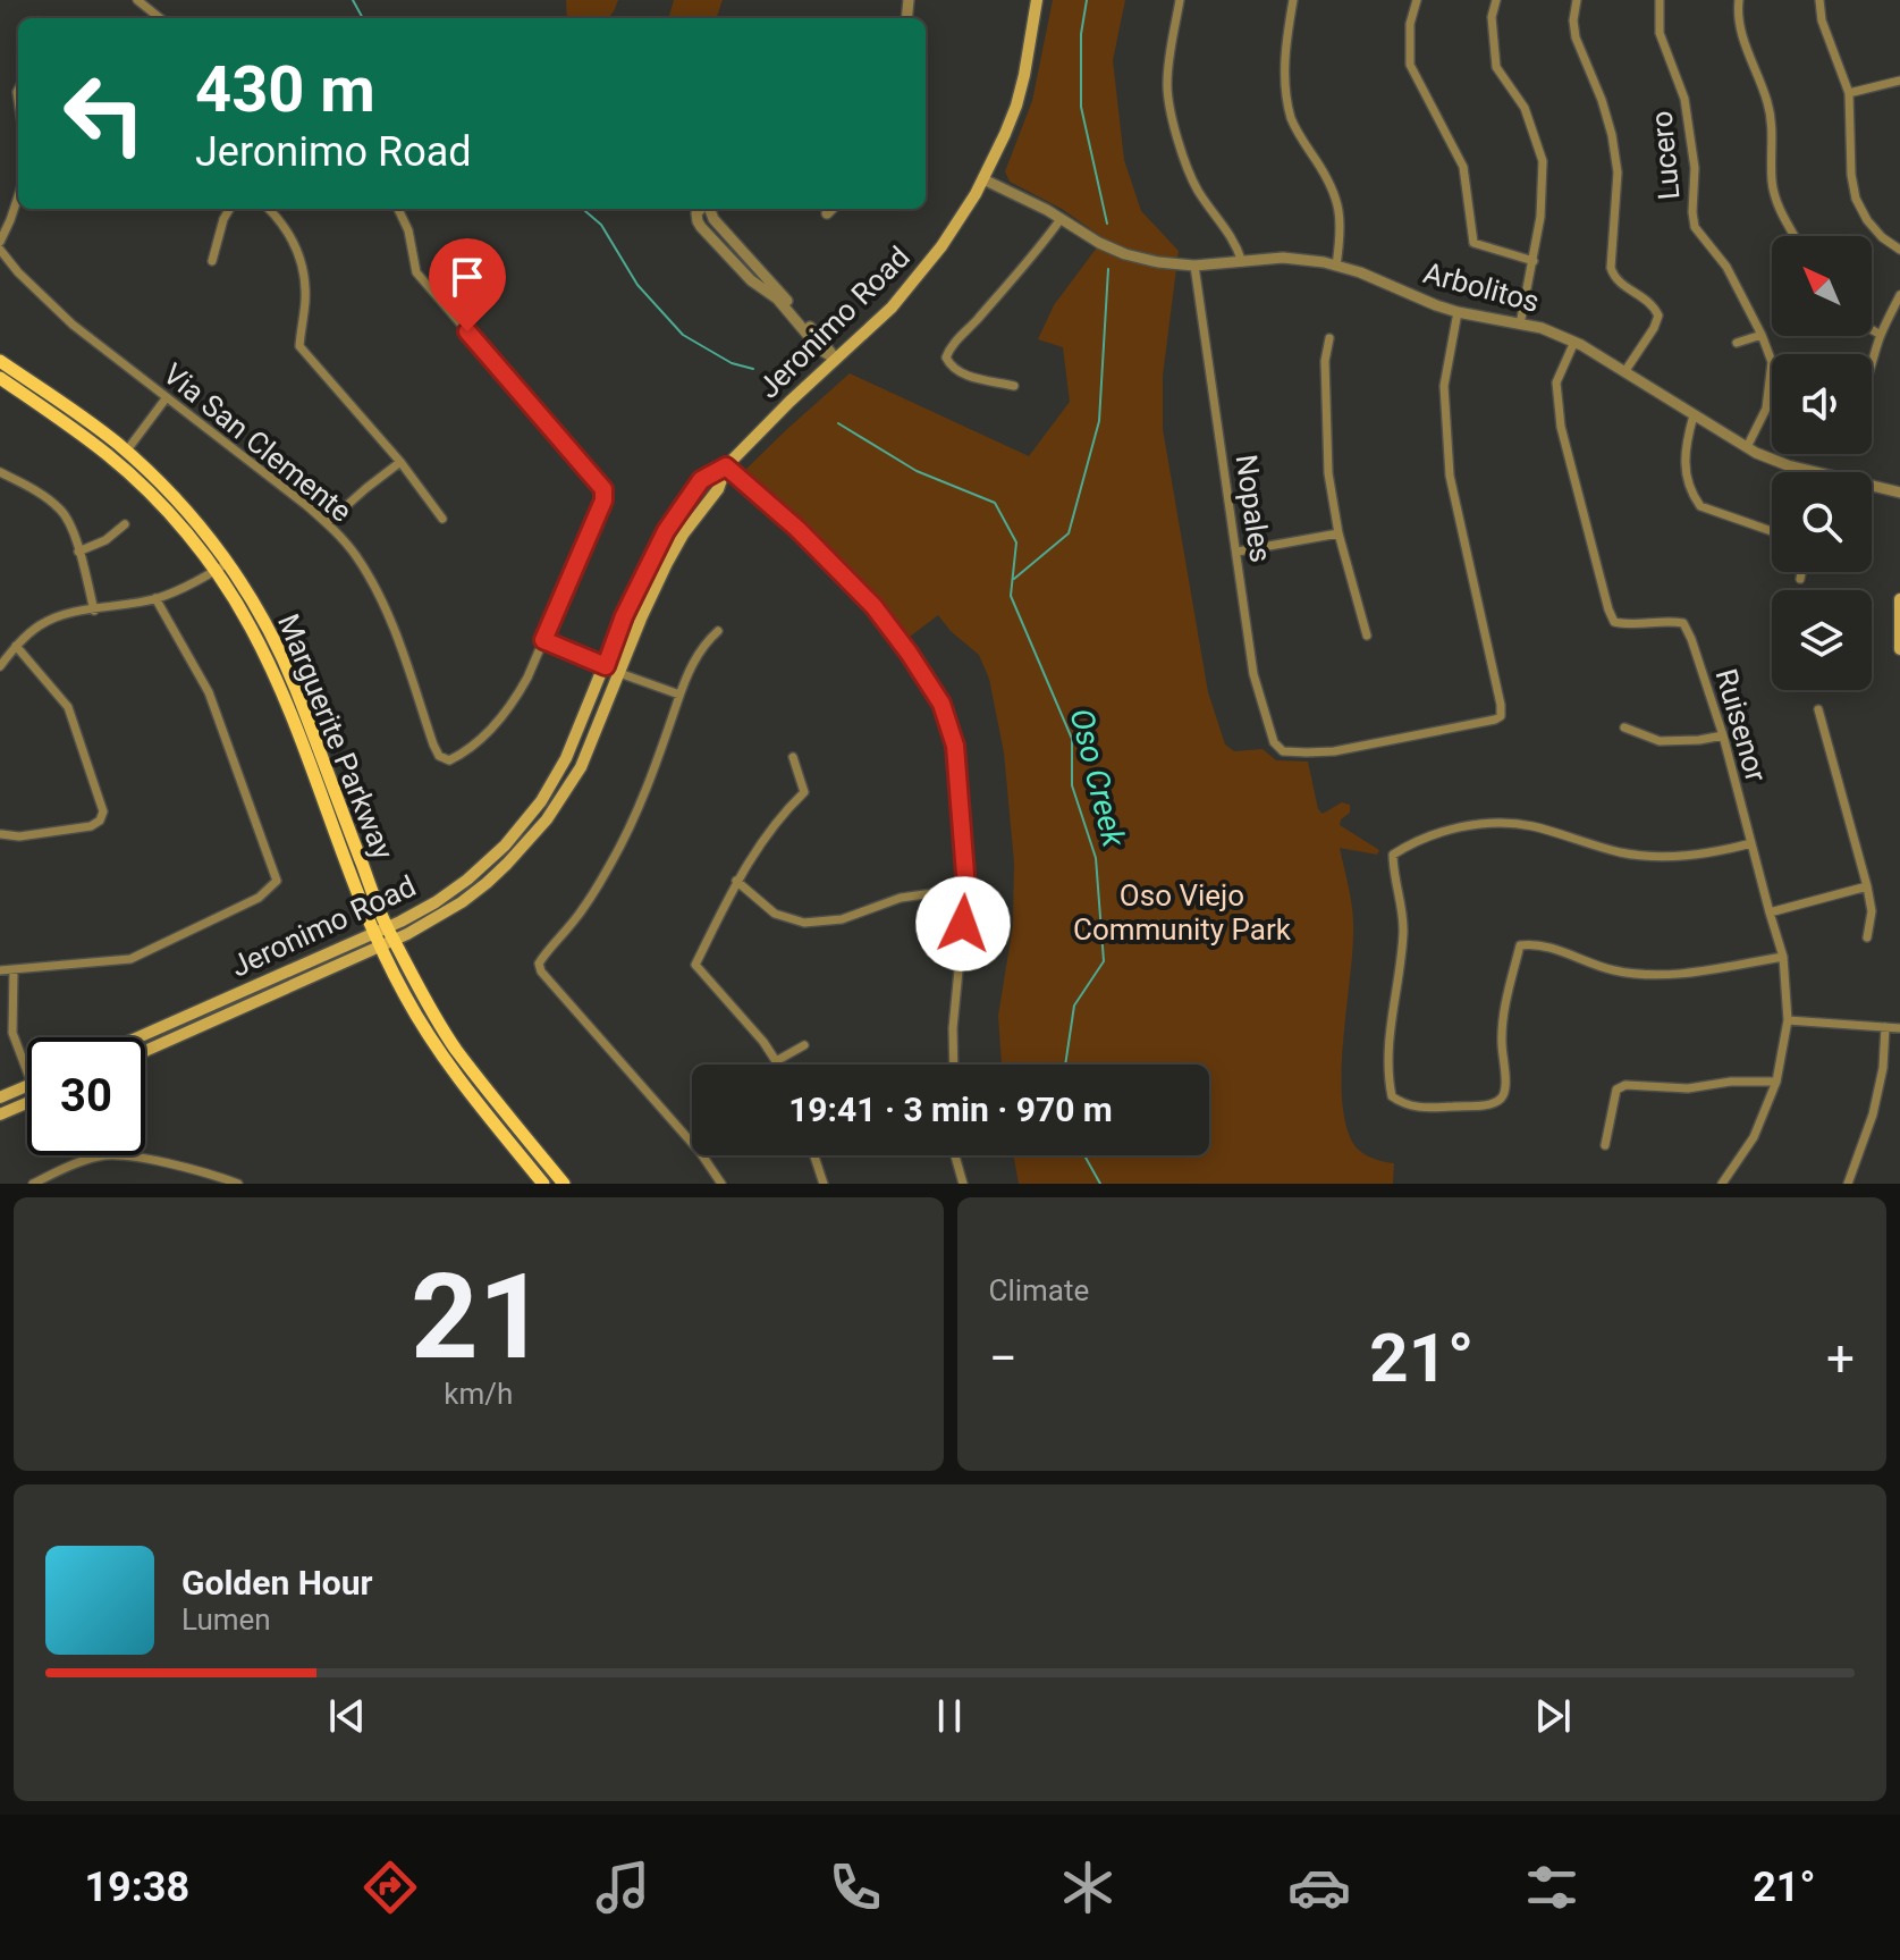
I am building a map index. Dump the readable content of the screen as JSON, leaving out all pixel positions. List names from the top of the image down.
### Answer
{
  "streets": {
    "main road": ["Jeronimo Road", "Marguerite Parkway"],
    "street": [
      "Lucero",
      "Arbolitos",
      "Via San Clemente",
      "Nopales",
      "Ruisenor"
    ]
  },
  "crossings": [
    ["Lucero", "Arbolitos"],
    ["Arbolitos", "Jeronimo Road"],
    ["Arbolitos", "Nopales"],
    ["Arbolitos", "Ruisenor"],
    ["Jeronimo Road", "Marguerite Parkway"]
  ],
  "water": ["Oso Creek"],
  "parks": ["Oso Viejo Community Park"],
  "north": "top left",
  "page": {
    "turn": ["430 m", "Jeronimo Road"],
    "limit": "30",
    "trip": "19:41 · 3 min · 970 m",
    "tile": [
      ["21", "km/h"],
      "Climate"
    ],
    "heat": ["−", "21°", "+"],
    "song": ["Golden Hour", "Lumen"],
    "tabs": ["19:38", "21°"]
  }
}
